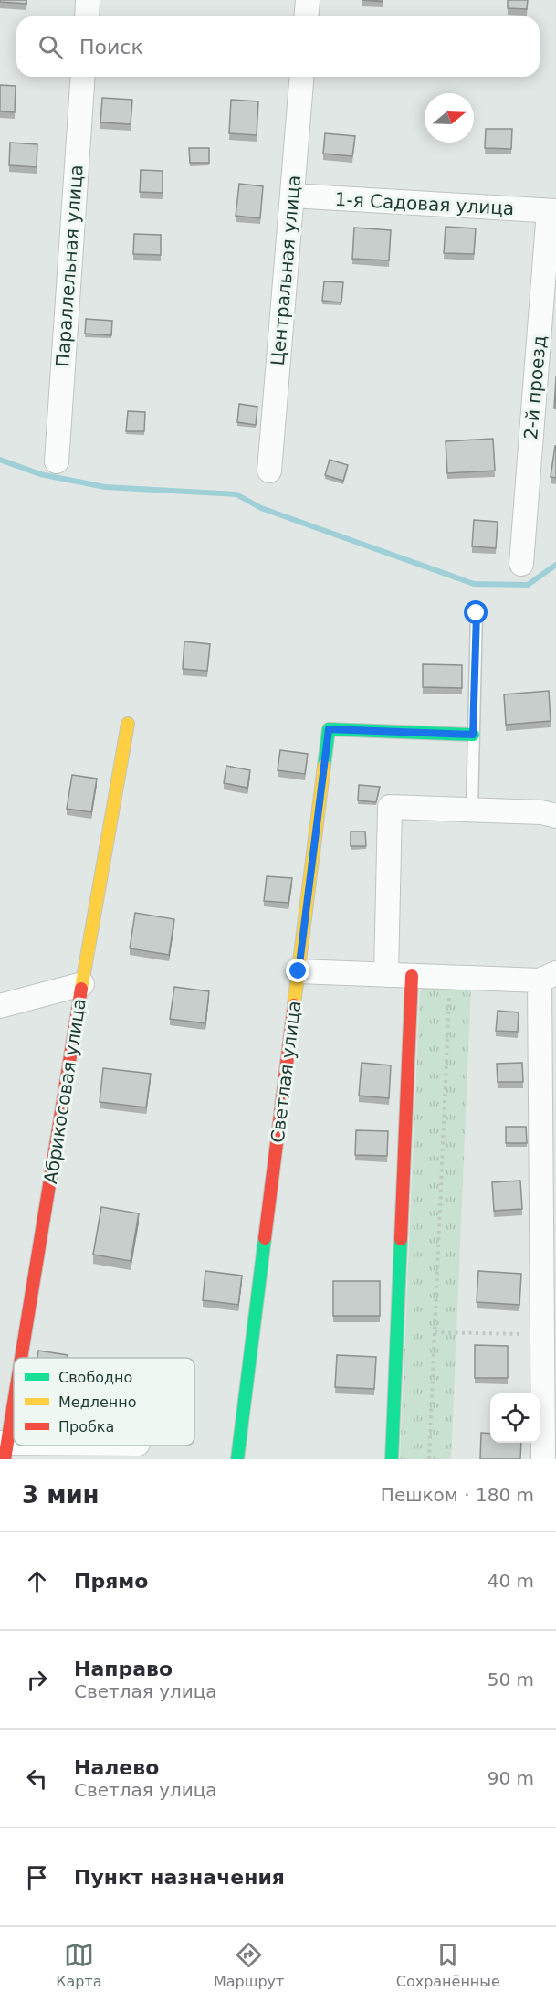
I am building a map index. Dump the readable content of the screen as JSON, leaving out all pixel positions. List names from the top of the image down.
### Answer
{
  "streets": {
    "street": [
      "1-я Садовая улица",
      "Параллельная улица",
      "Центральная улица",
      "2-й проезд",
      "Светлая улица",
      "Абрикосовая улица"
    ]
  },
  "crossings": [
    ["1-я Садовая улица", "Центральная улица"],
    ["1-я Садовая улица", "2-й проезд"]
  ],
  "legend": ["Свободно", "Медленно", "Пробка"],
  "north": "right",
  "page": {
    "search": "Поиск",
    "heading": ["3 мин", "Пешком · 180 m"],
    "list": [
      ["Прямо", "40 m"],
      ["Направо", "Светлая улица", "50 m"],
      ["Налево", "Светлая улица", "90 m"],
      "Пункт назначения"
    ],
    "nav": ["Карта", "Маршрут", "Сохранённые"]
  }
}
